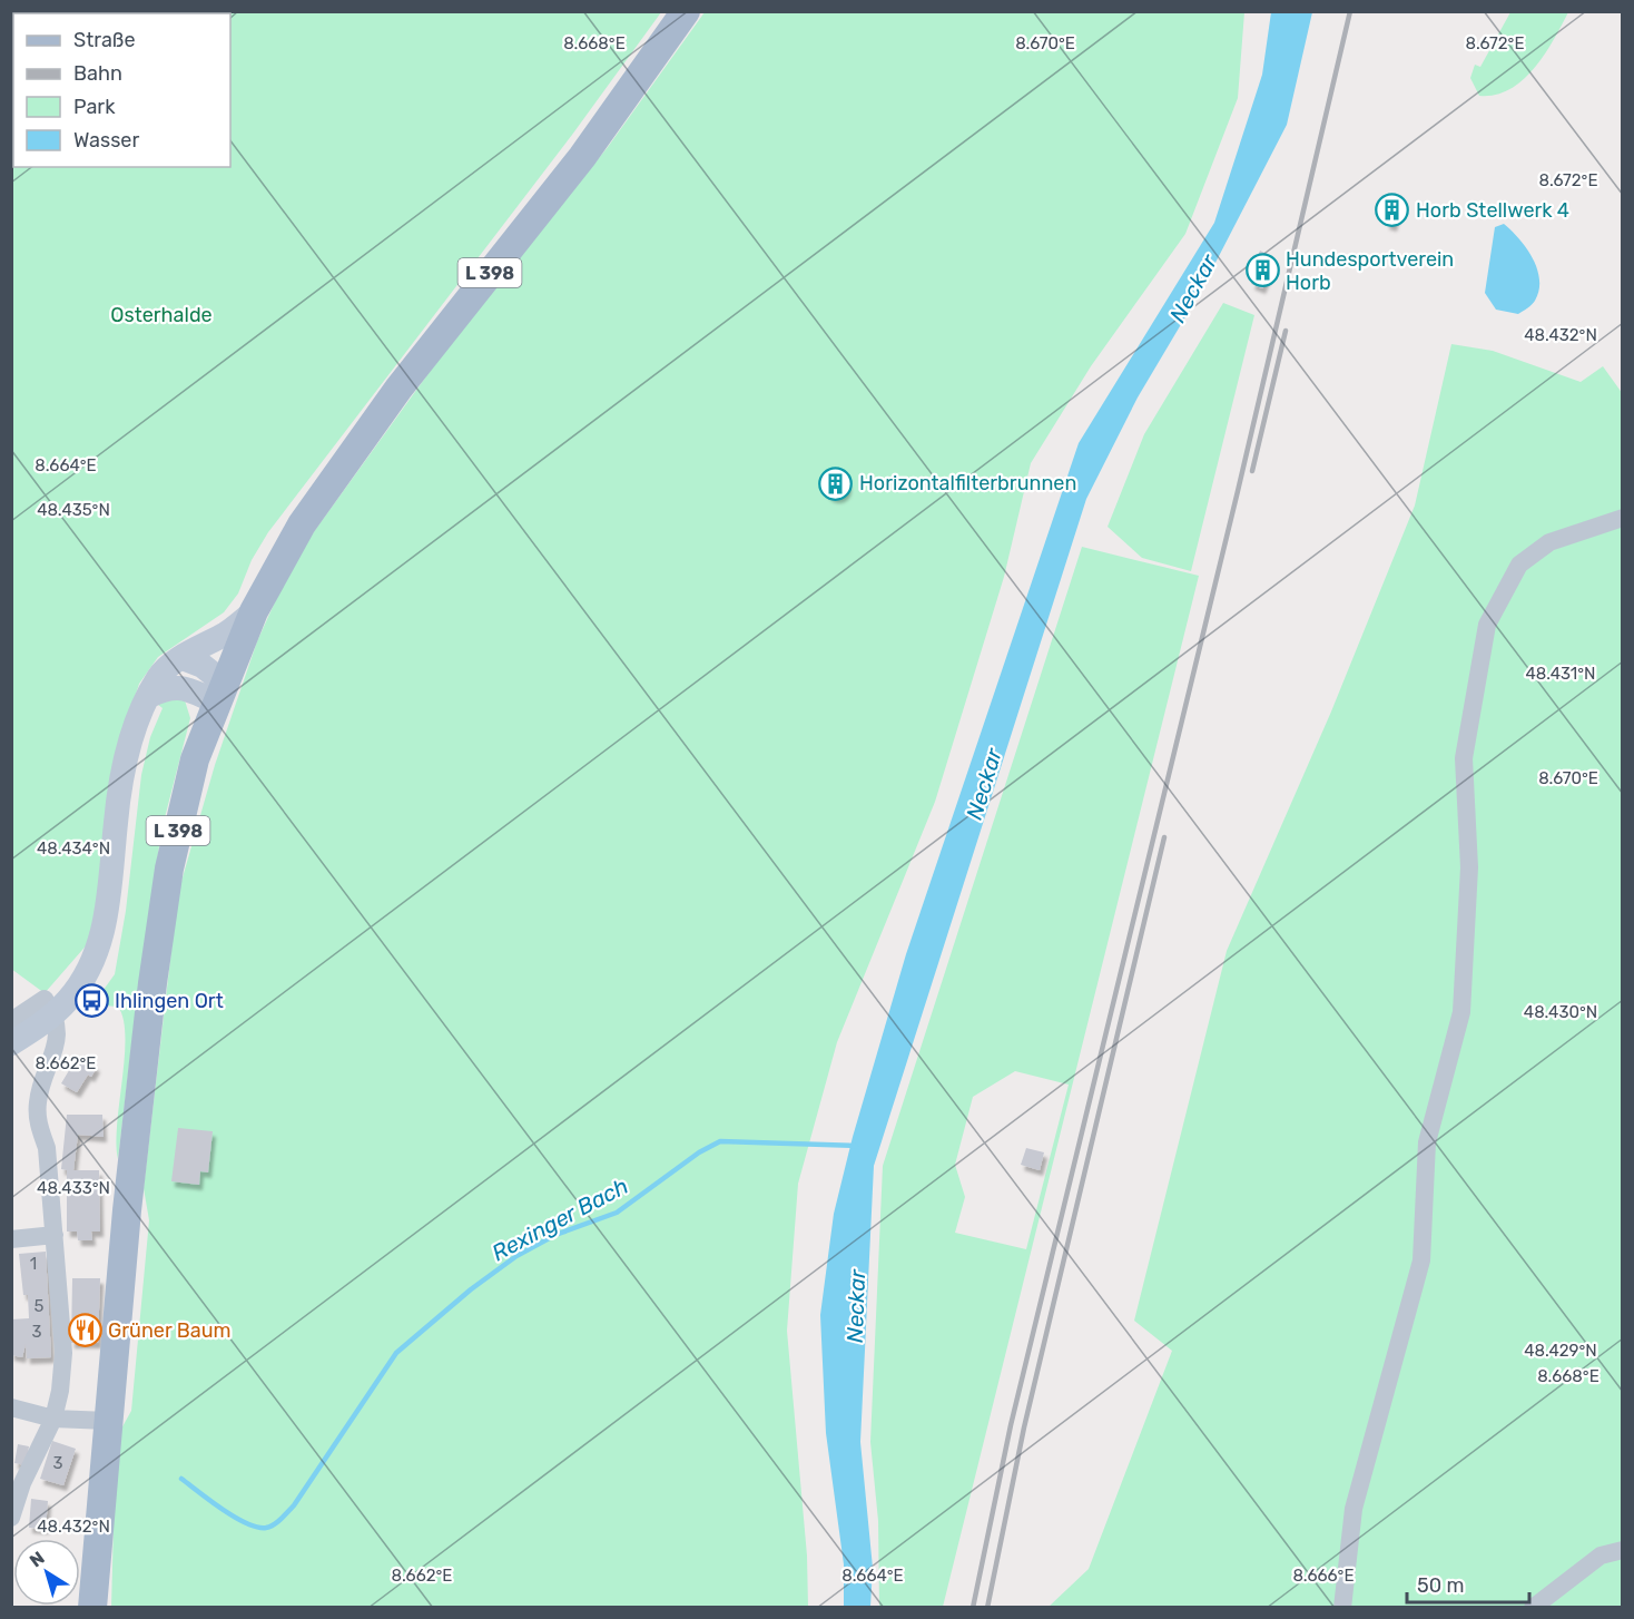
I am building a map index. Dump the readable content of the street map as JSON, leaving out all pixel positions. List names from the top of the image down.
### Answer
{
  "streets": {
    "main road": ["L 398"]
  },
  "water": ["Neckar", "Rexinger Bach"],
  "parks": ["Osterhalde"],
  "places": {
    "building": ["Horb Stellwerk 4", "Hundesportverein Horb", "Horizontalfilterbrunnen"],
    "bus stop": ["Ihlingen Ort"],
    "restaurant": ["Grüner Baum"]
  },
  "house_numbers": [
    "1",
    "5",
    "3",
    "3"
  ],
  "legend": [
    "Straße",
    "Bahn",
    "Park",
    "Wasser"
  ],
  "scale_bar": "50 m",
  "north": "top left",
  "coordinates": [
    "8.668°E",
    "8.670°E",
    "8.672°E",
    "48.432°N",
    "8.664°E",
    "48.435°N",
    "48.431°N",
    "48.434°N",
    "48.430°N",
    "8.662°E",
    "48.433°N",
    "48.429°N",
    "8.666°E"
  ]
}
